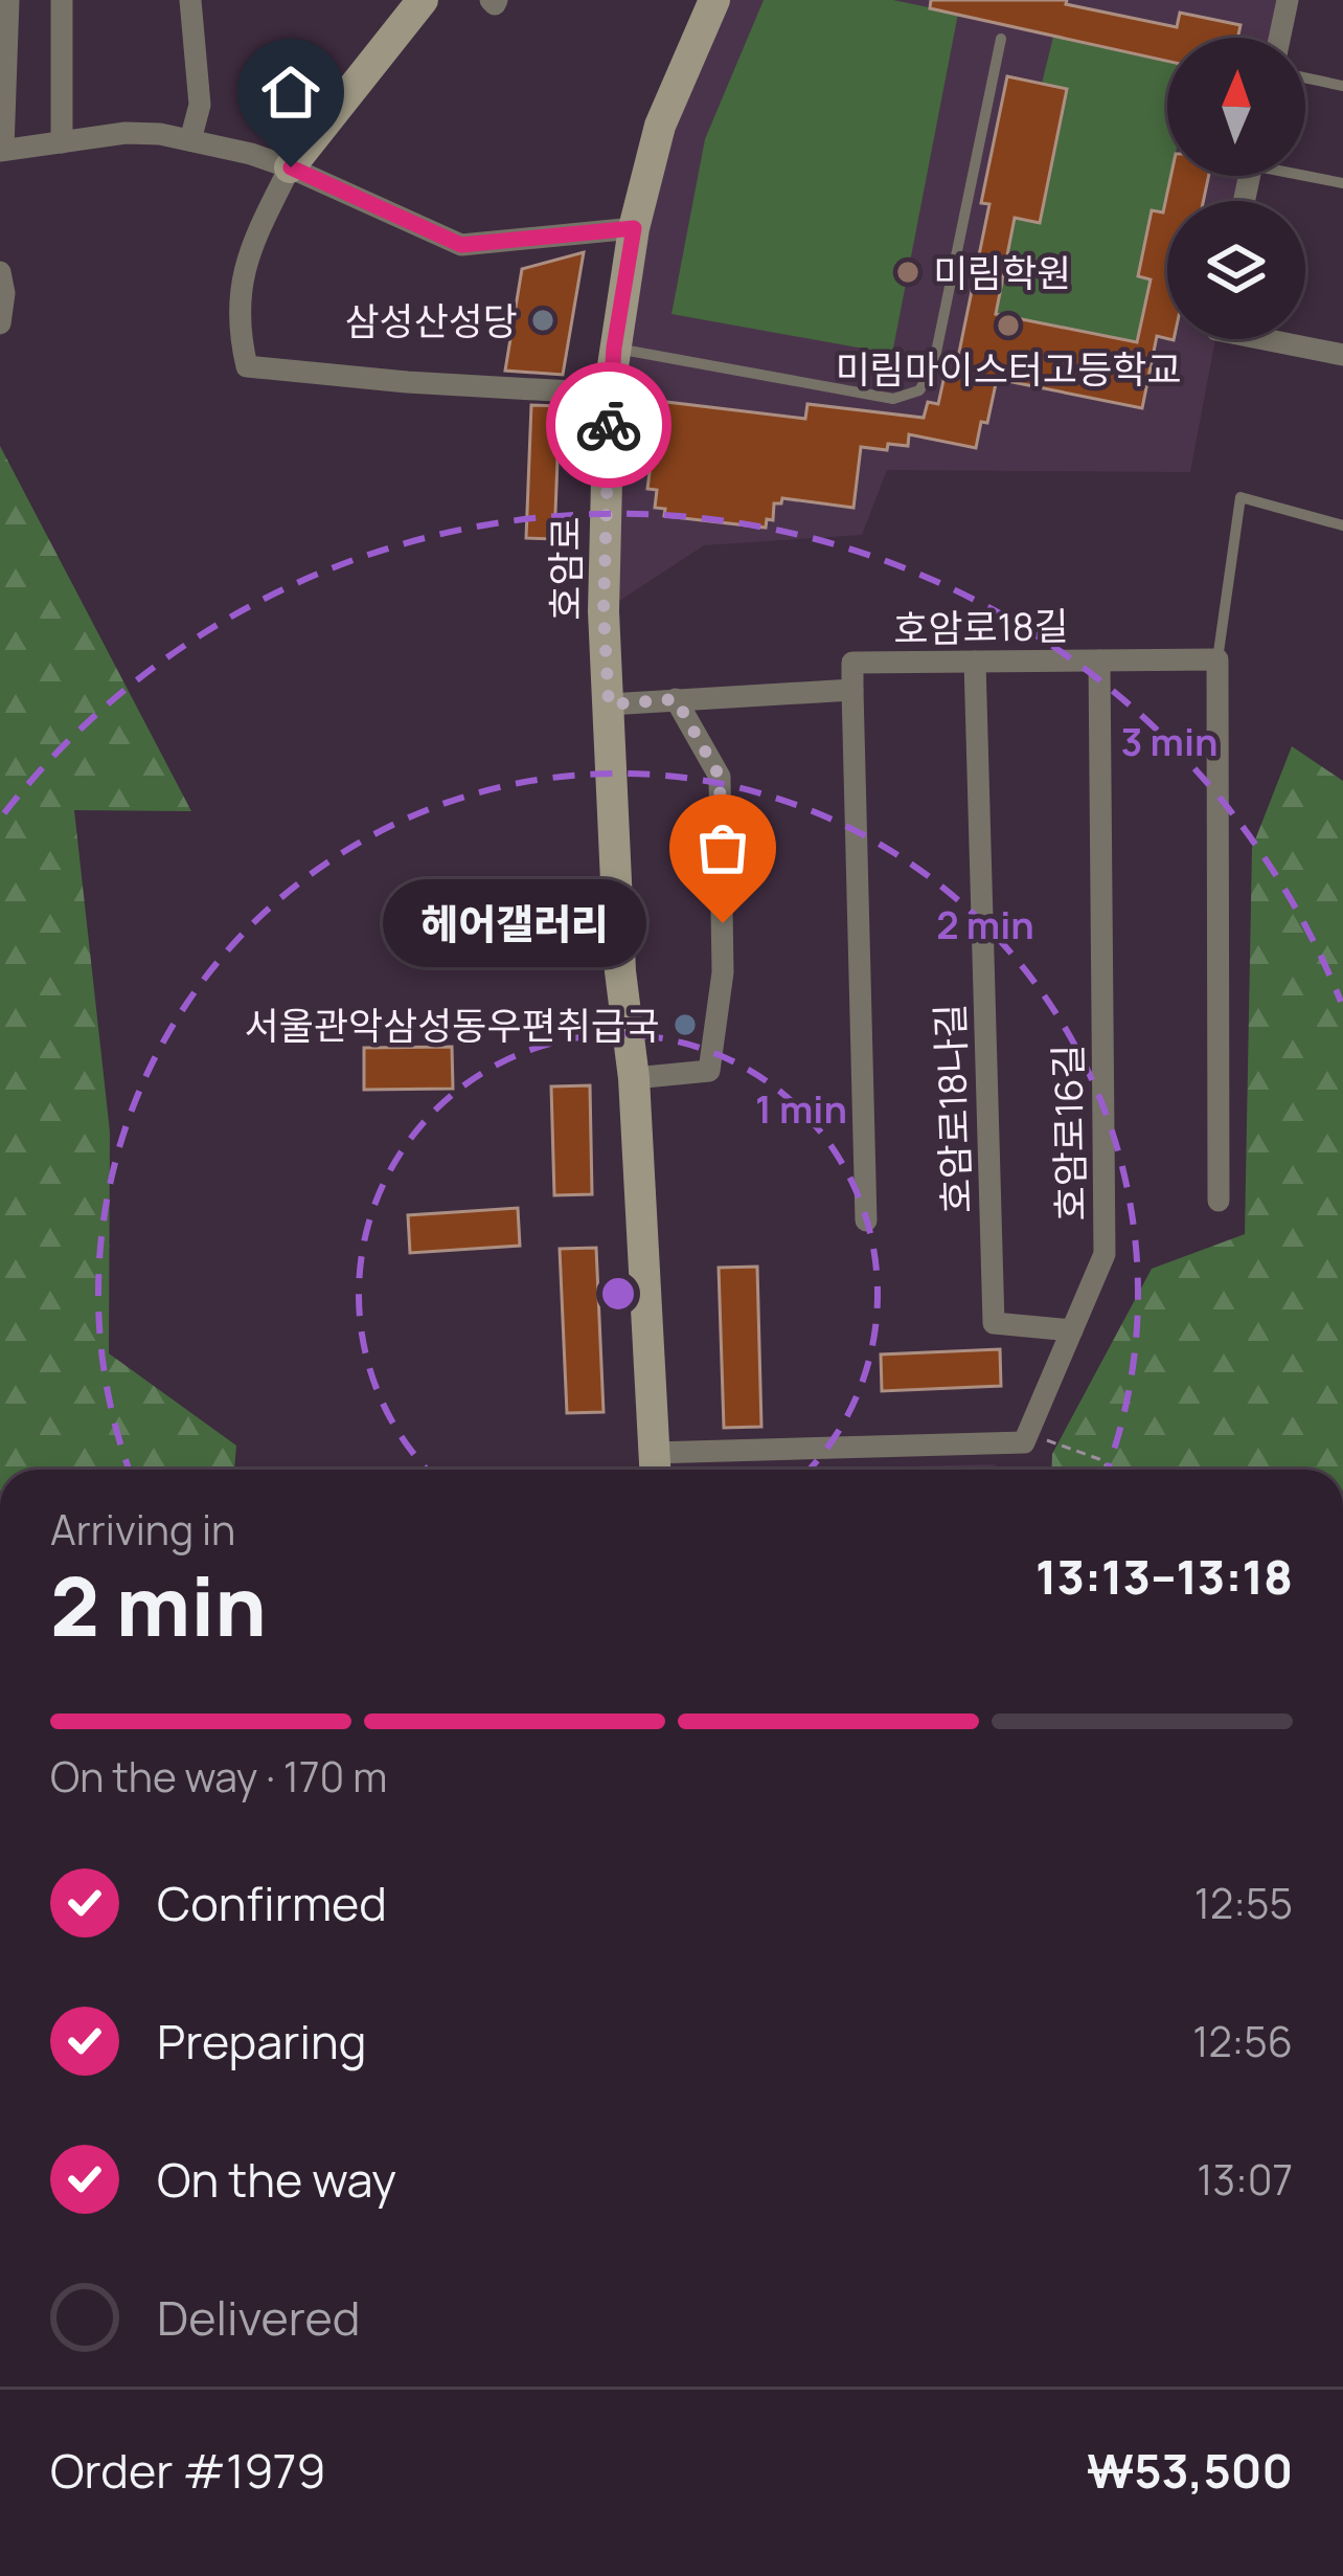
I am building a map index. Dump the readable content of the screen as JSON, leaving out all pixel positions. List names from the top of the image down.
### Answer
{
  "streets": {
    "main road": ["호암로"],
    "street": ["호암로18길", "호암로18나길", "호암로16길"]
  },
  "crossings": [
    ["호암로18길", "호암로18나길"],
    ["호암로18길", "호암로16길"],
    ["호암로18나길", "호암로16길"]
  ],
  "places": [
    "미림학원",
    "삼성산성당",
    "미림마이스터고등학교",
    "헤어갤러리",
    "서울관악삼성동우편취급국"
  ],
  "north": "top",
  "page": {
    "bubble": "헤어갤러리",
    "heading": ["2 min", "Arriving in", "13:13–13:18"],
    "panel": ["Order #1979", "₩53,500"],
    "bar": "On the way · 170 m",
    "list": [
      ["Confirmed", "12:55"],
      ["Preparing", "12:56"],
      ["On the way", "13:07"],
      "Delivered"
    ]
  },
  "rings": ["3 min", "2 min", "1 min"]
}
